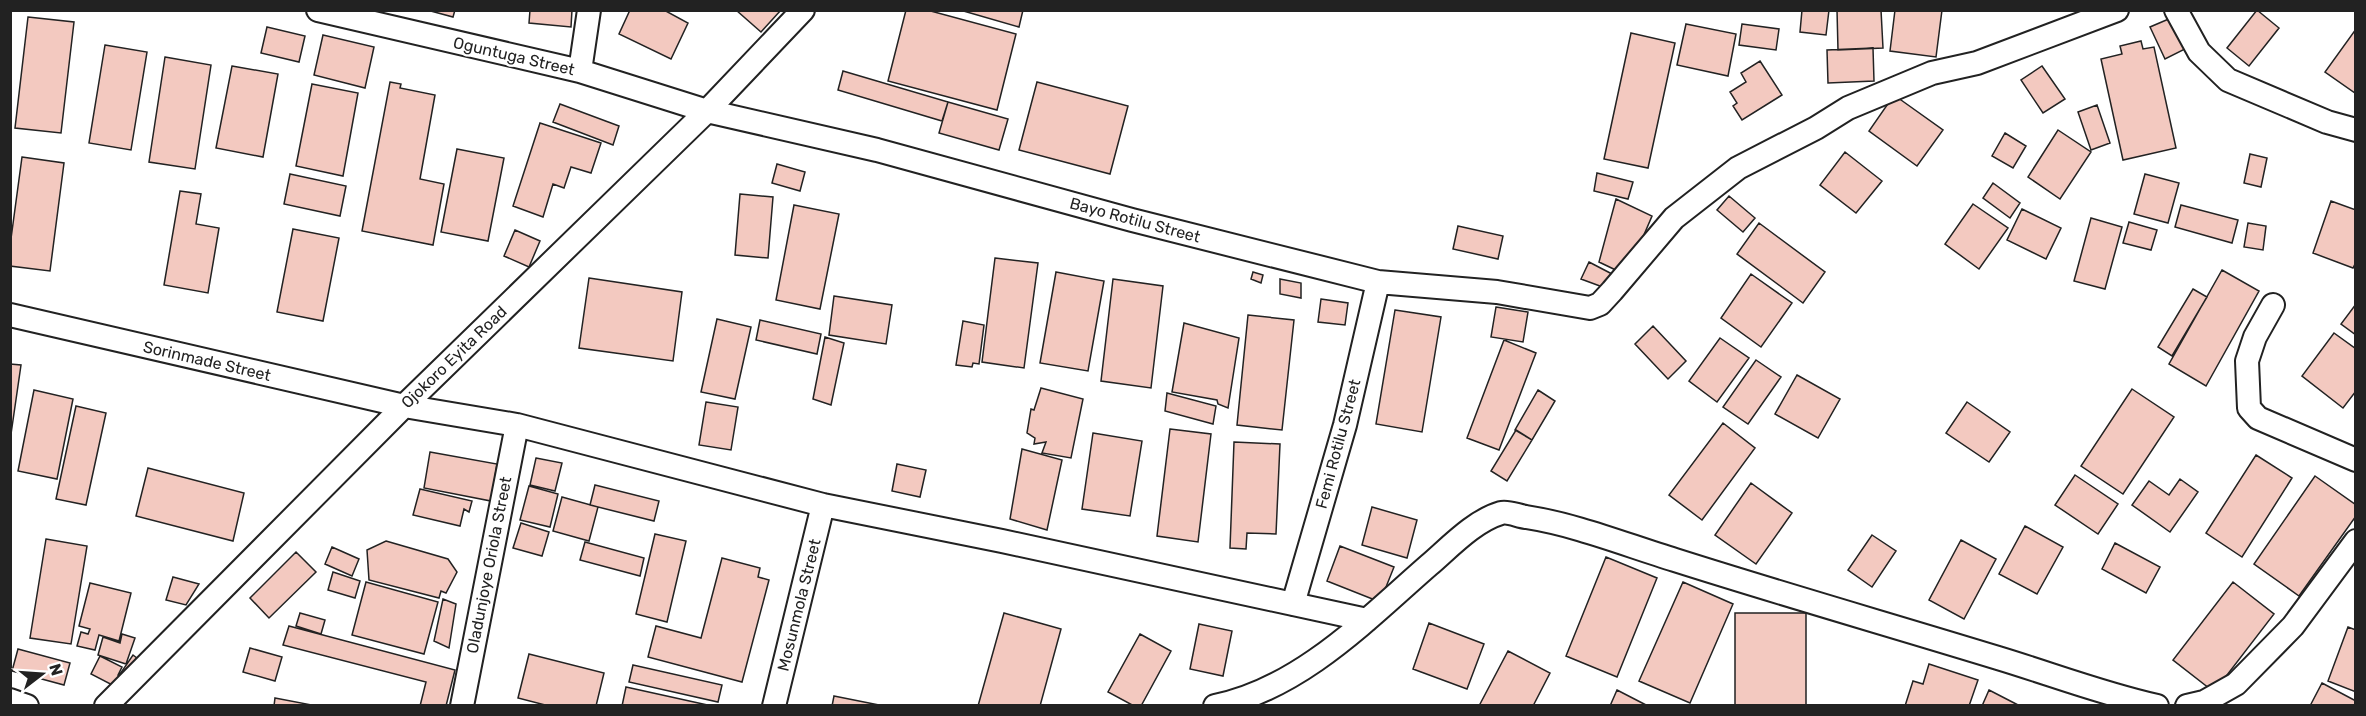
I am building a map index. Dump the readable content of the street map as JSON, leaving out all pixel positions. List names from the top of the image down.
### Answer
{
  "streets": {
    "street": [
      "Oguntuga Street",
      "Bayo Rotilu Street",
      "Ojokoro Eyita Road",
      "Sorinmade Street",
      "Femi Rotilu Street",
      "Oladunjoye Oriola Street",
      "Mosunmola Street"
    ]
  },
  "crossings": [
    ["Oguntuga Street", "Bayo Rotilu Street"],
    ["Oguntuga Street", "Ojokoro Eyita Road"],
    ["Bayo Rotilu Street", "Ojokoro Eyita Road"],
    ["Bayo Rotilu Street", "Femi Rotilu Street"],
    ["Ojokoro Eyita Road", "Sorinmade Street"],
    ["Sorinmade Street", "Femi Rotilu Street"],
    ["Sorinmade Street", "Oladunjoye Oriola Street"],
    ["Sorinmade Street", "Mosunmola Street"]
  ],
  "north": "right"
}
